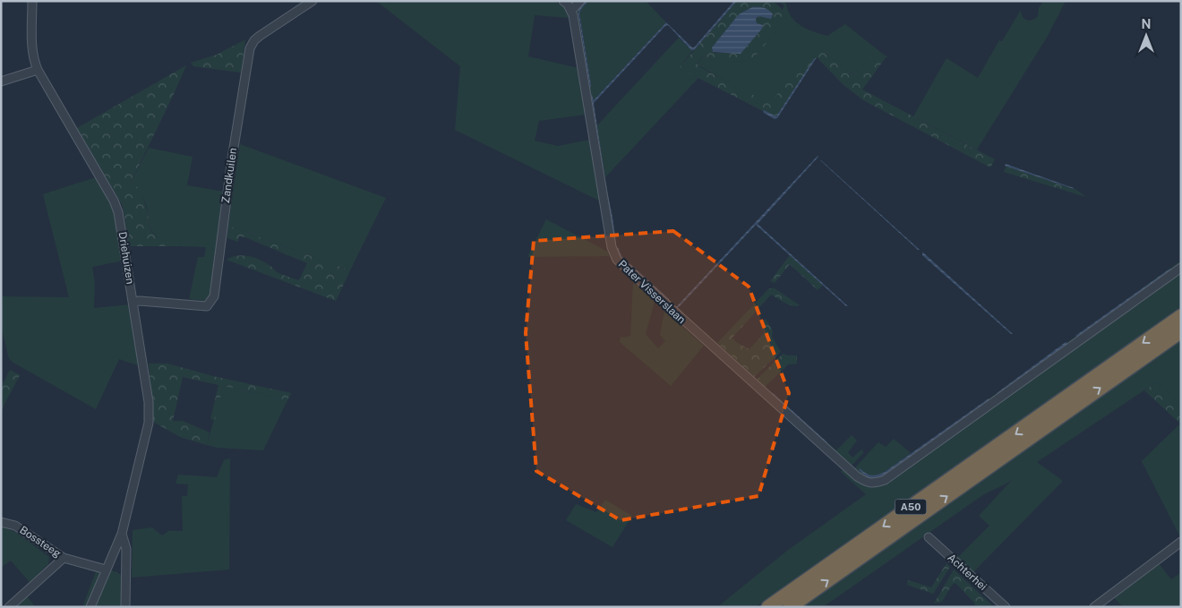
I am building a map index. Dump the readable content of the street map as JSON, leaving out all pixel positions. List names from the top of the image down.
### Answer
{
  "streets": {
    "highway": ["A50"],
    "street": [
      "Zandkuilen",
      "Driehuizen",
      "Pater Visserslaan",
      "Bossteeg",
      "Achterhei"
    ]
  },
  "crossings": [
    ["Zandkuilen", "Driehuizen"],
    ["Driehuizen", "Bossteeg"]
  ],
  "north": "top"
}
